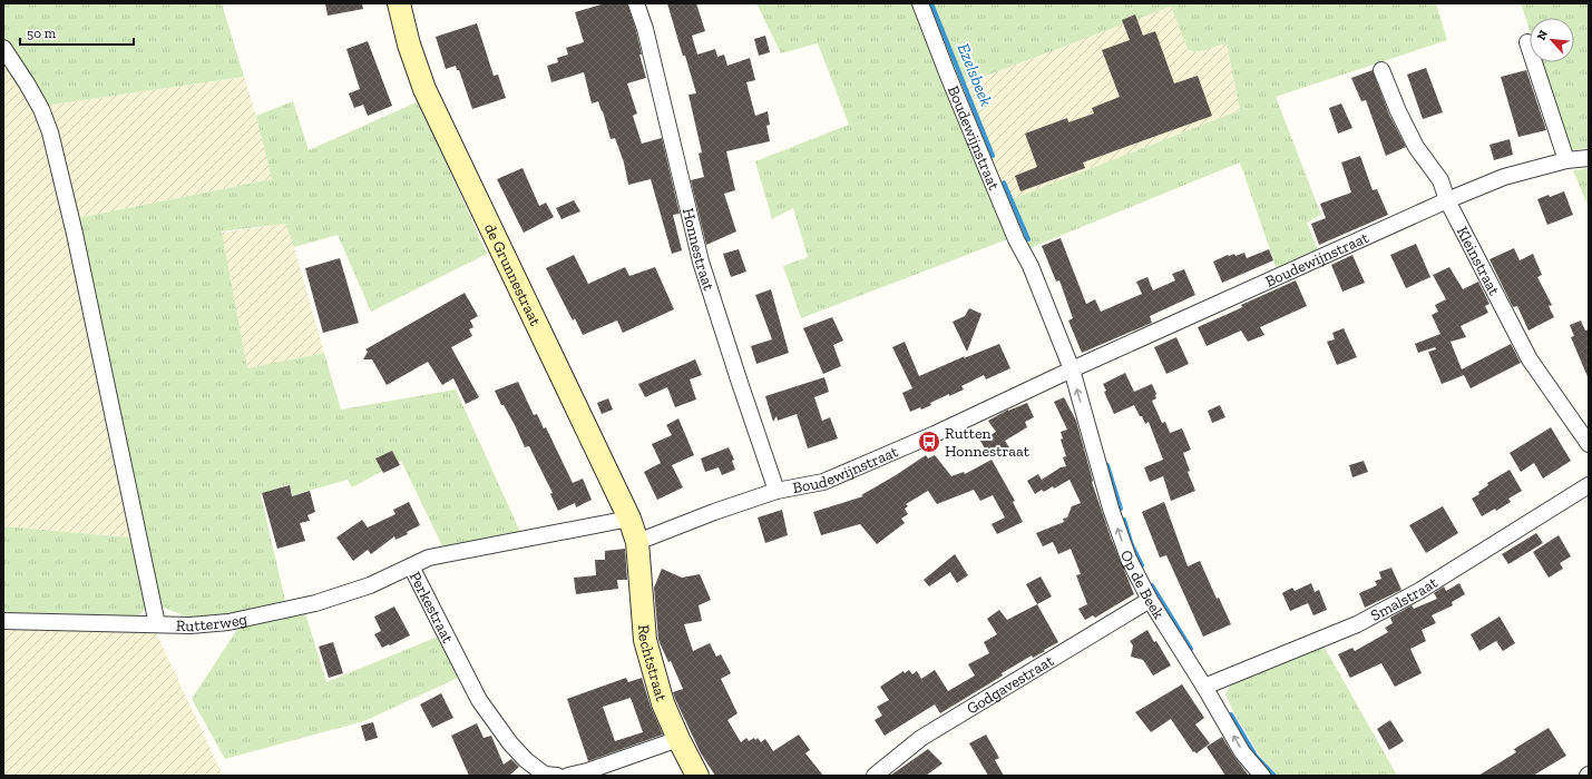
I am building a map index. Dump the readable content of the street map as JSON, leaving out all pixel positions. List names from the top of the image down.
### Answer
{
  "streets": {
    "street": [
      "Boudewijnstraat",
      "Honnestraat",
      "Kleinstraat",
      "de Grunnestraat",
      "Op de Beek",
      "Smalstraat",
      "Perkestraat",
      "Rutterweg",
      "Rechtstraat",
      "Godgavestraat"
    ]
  },
  "crossings": [
    ["Boudewijnstraat", "Honnestraat"],
    ["Boudewijnstraat", "Kleinstraat"],
    ["Boudewijnstraat", "de Grunnestraat"],
    ["Boudewijnstraat", "Op de Beek"],
    ["Boudewijnstraat", "Rechtstraat"],
    ["de Grunnestraat", "Perkestraat"],
    ["de Grunnestraat", "Rechtstraat"],
    ["Op de Beek", "Smalstraat"],
    ["Op de Beek", "Godgavestraat"],
    ["Perkestraat", "Rutterweg"]
  ],
  "one_way": ["Op de Beek"],
  "water": ["Ezelsbeek"],
  "places": {
    "bus stop": ["Rutten Honnestraat"]
  },
  "scale_bar": "50 m",
  "north": "top left"
}
